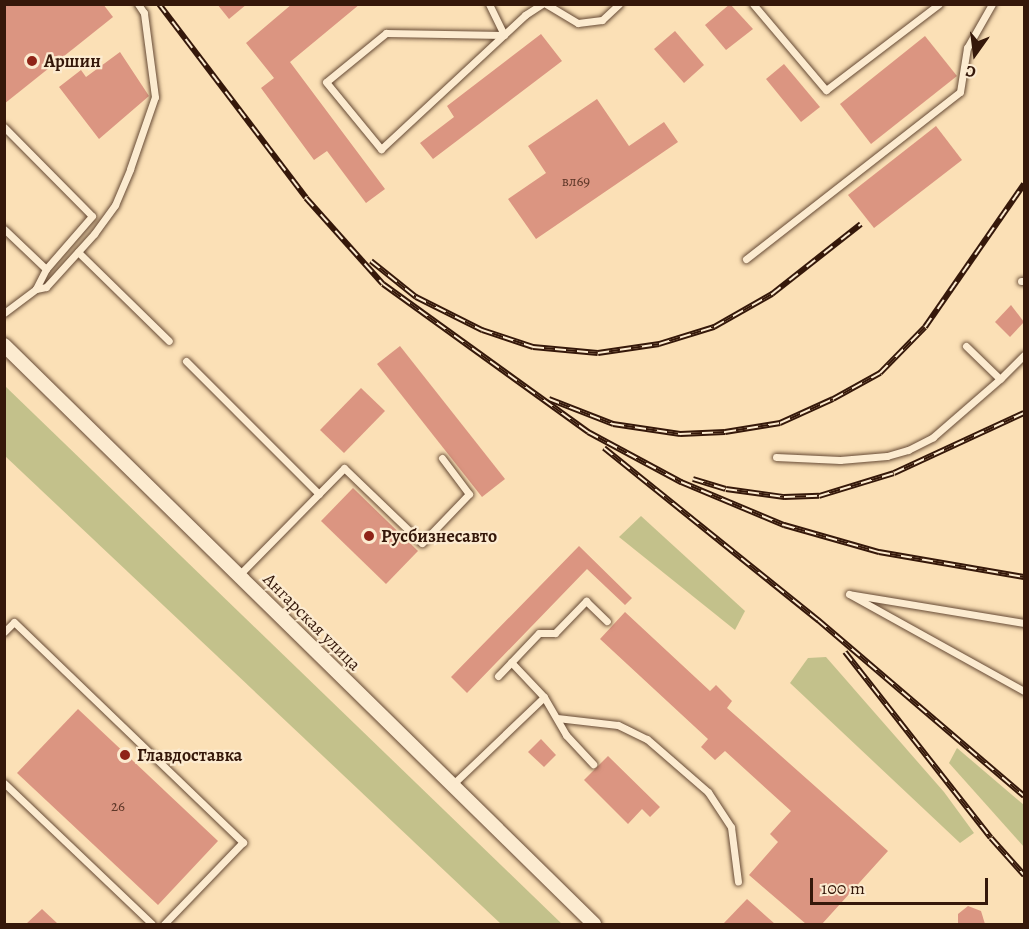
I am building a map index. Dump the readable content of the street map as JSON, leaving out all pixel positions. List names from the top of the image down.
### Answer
{
  "streets": {
    "street": ["Ангарская улица"]
  },
  "places": ["Аршин", "Русбизнесавто", "Главдоставка"],
  "house_numbers": ["вл69", "26"],
  "scale_bar": "100 m",
  "north": "bottom"
}
